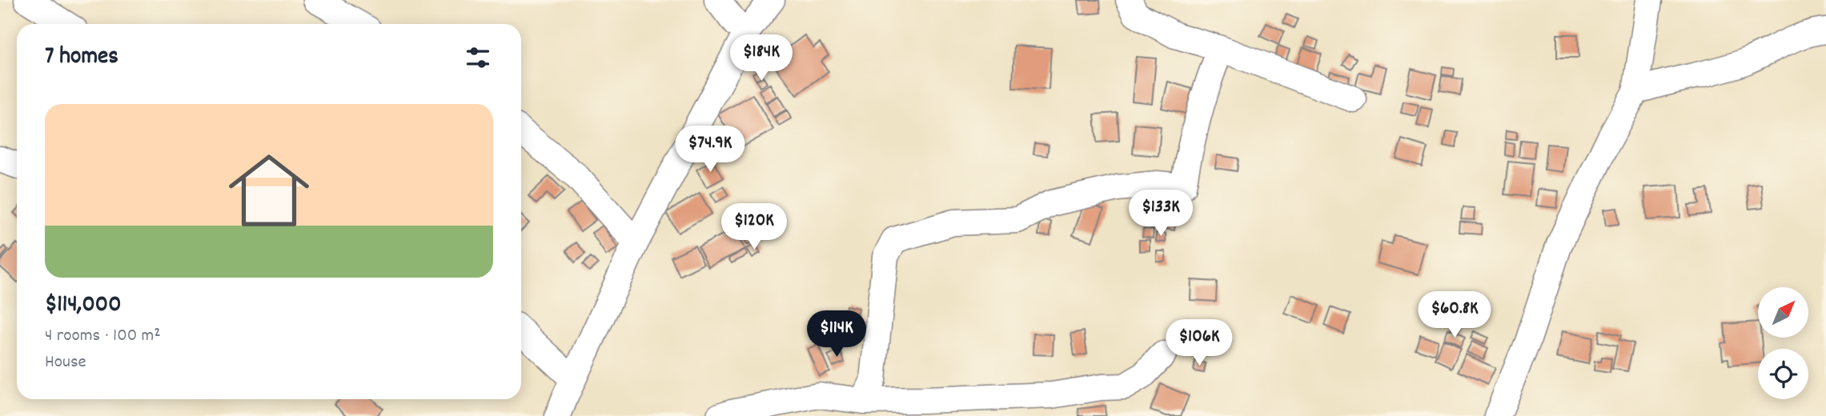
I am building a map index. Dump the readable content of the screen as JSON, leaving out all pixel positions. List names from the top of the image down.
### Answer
{
  "north": "top right",
  "page": {
    "heading": "7 homes",
    "price": [
      "$184K",
      "$74.9K",
      "$133K",
      "$120K",
      "$60.8K",
      "$114K",
      "$106K"
    ],
    "list": [
      {
        "name": "$114,000",
        "note": "4 rooms · 100 m² · House"
      }
    ]
  }
}
